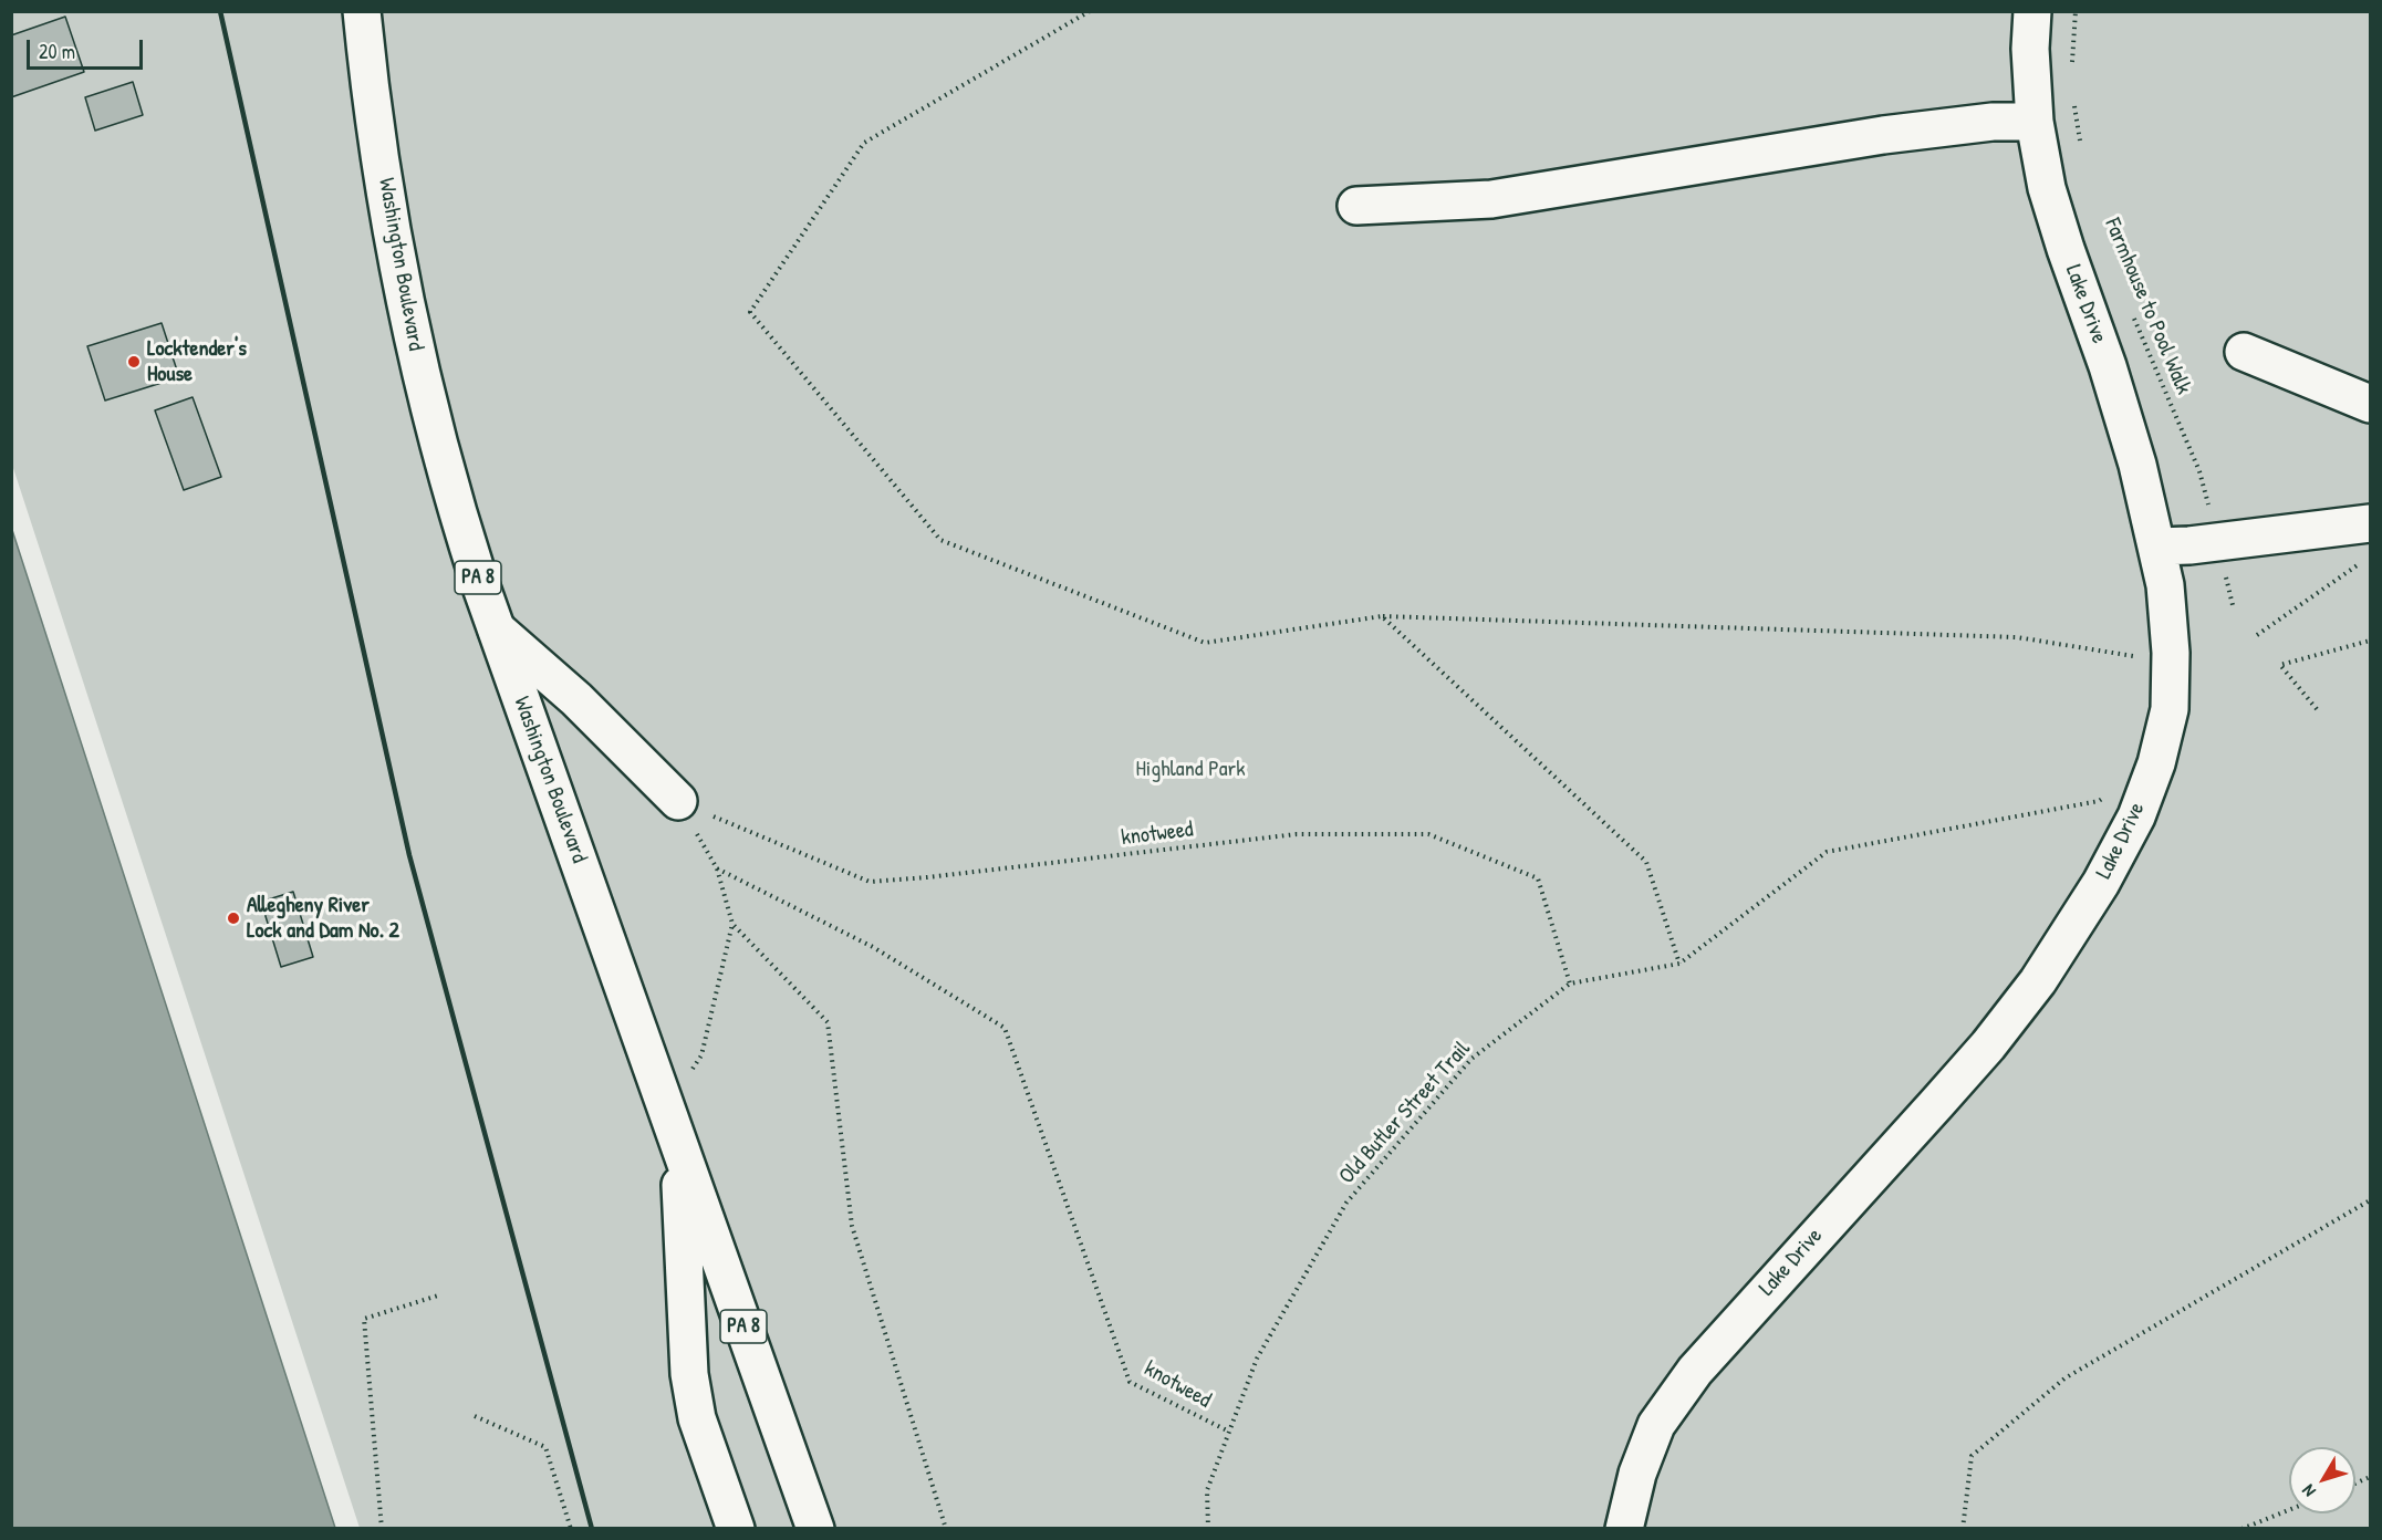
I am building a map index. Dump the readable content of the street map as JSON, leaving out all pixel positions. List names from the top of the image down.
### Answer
{
  "streets": {
    "main road": ["Washington Boulevard", "Lake Drive", "PA 8"],
    "path": ["Farmhouse to Pool Walk", "knotweed", "Old Butler Street Trail"]
  },
  "crossings": [
    ["knotweed", "Old Butler Street Trail"]
  ],
  "parks": ["Highland Park"],
  "places": ["Locktender's House", "Allegheny River Lock and Dam No. 2"],
  "scale_bar": "20 m",
  "north": "bottom left"
}
